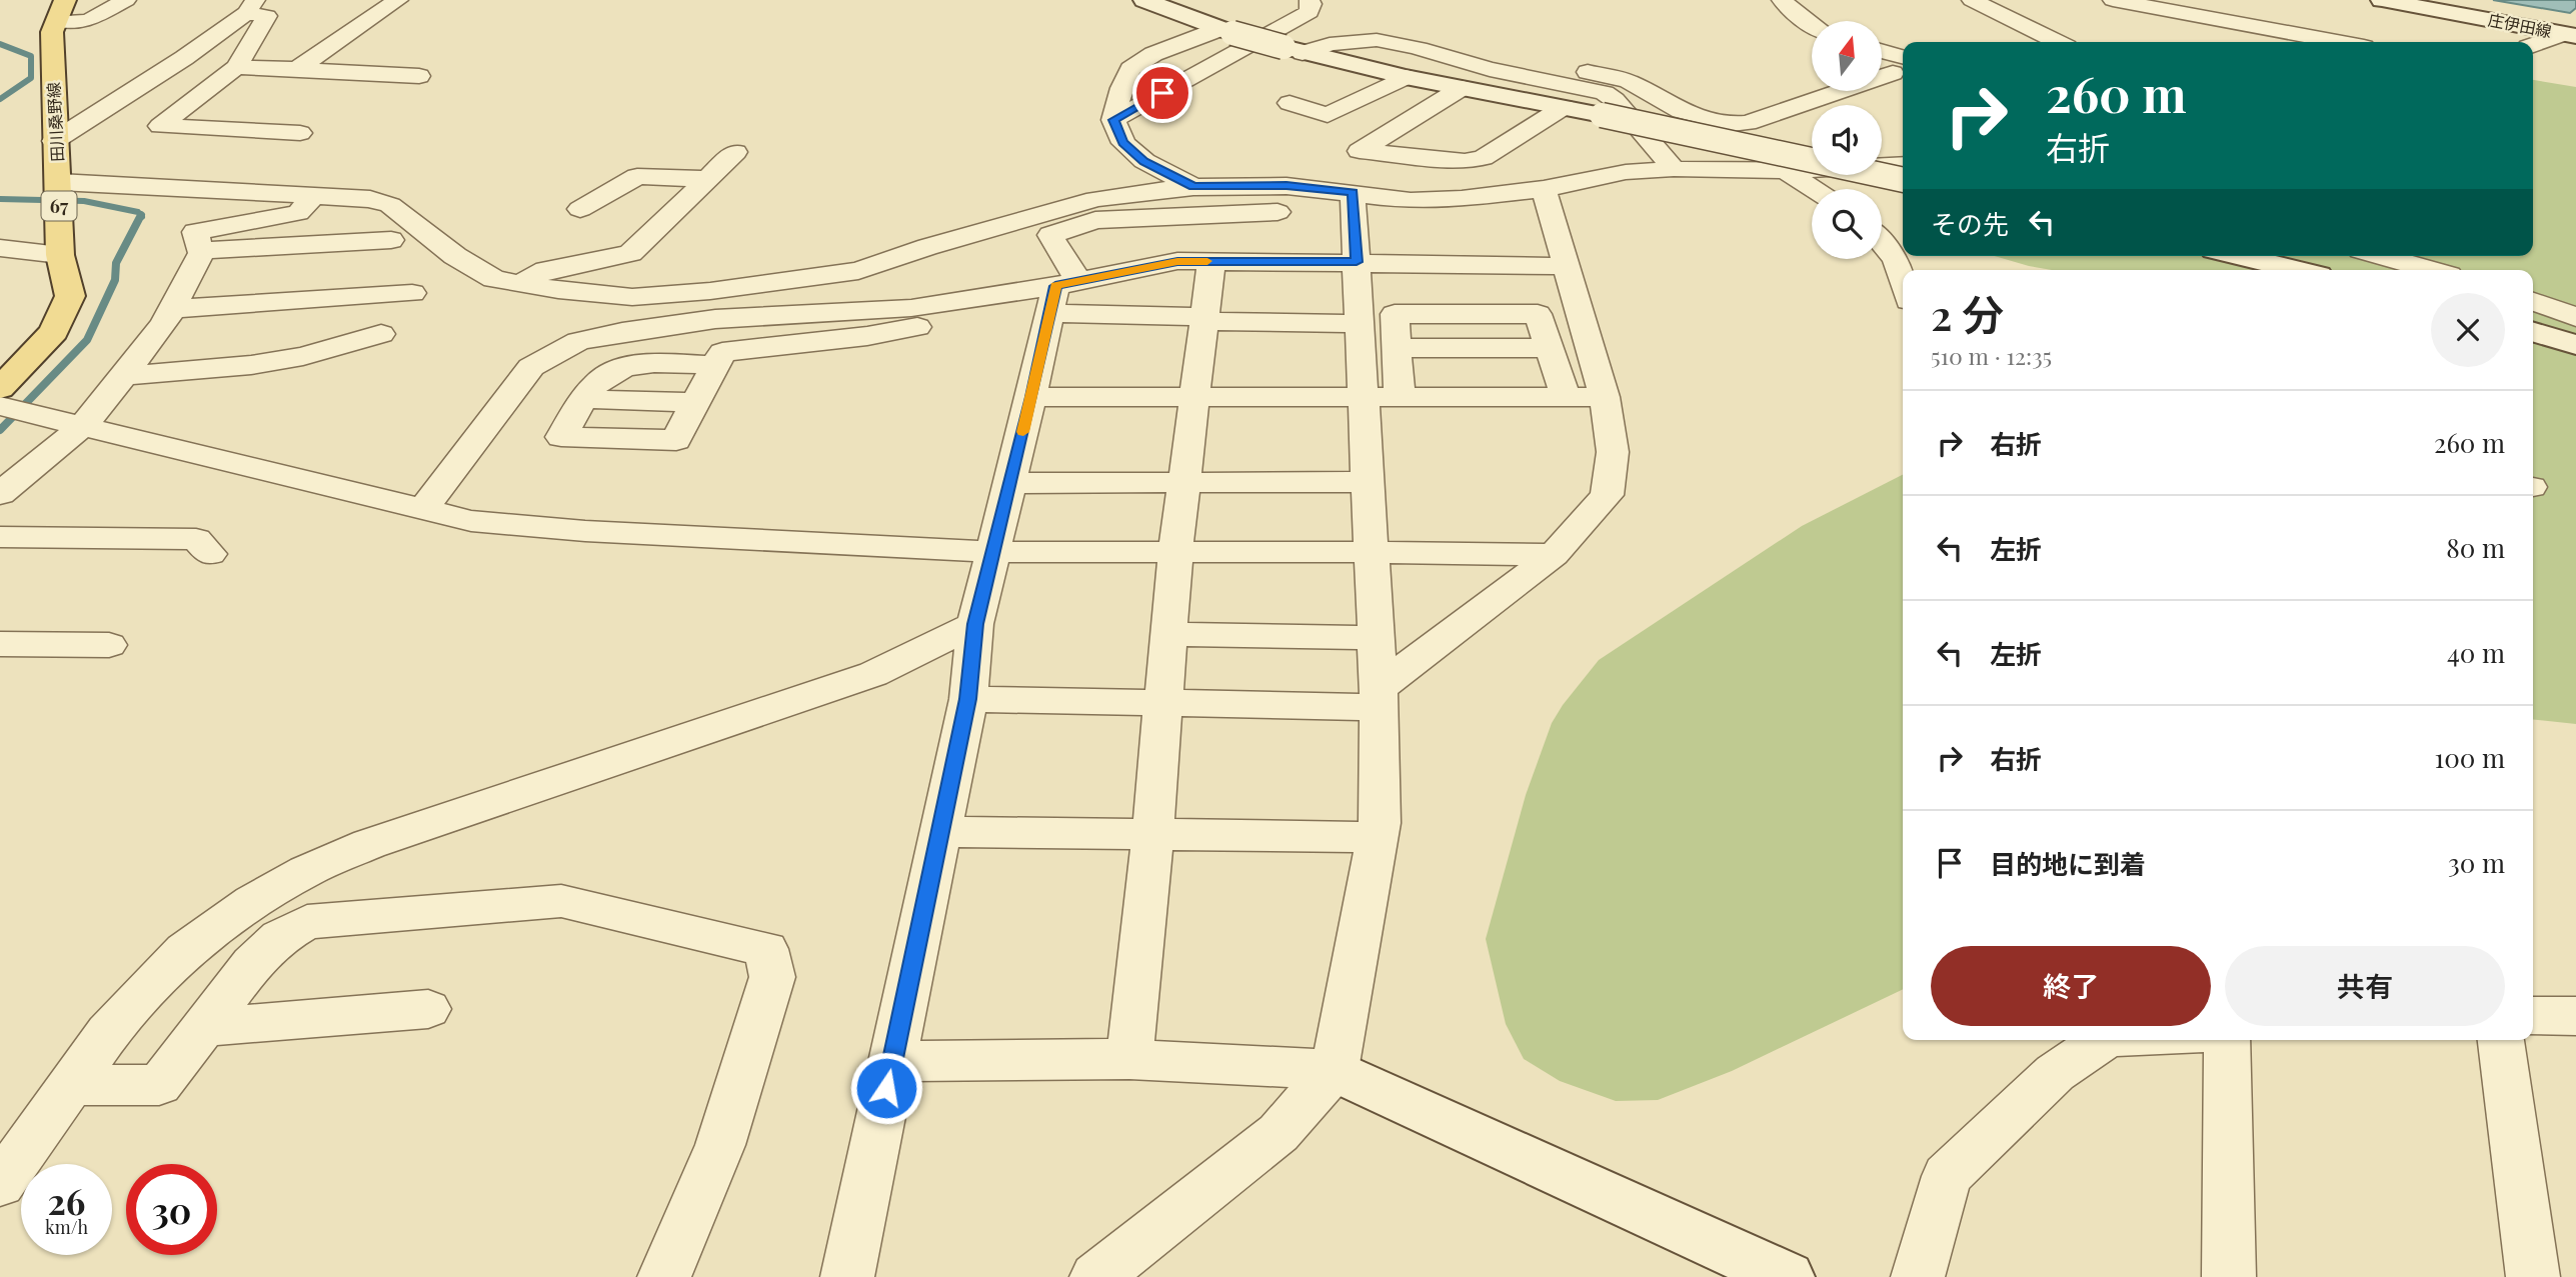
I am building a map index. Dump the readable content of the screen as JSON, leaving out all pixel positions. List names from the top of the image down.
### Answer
{
  "streets": {
    "main road": ["田川桑野線", "67"],
    "street": ["庄伊田線"]
  },
  "north": "top",
  "page": {
    "turn": ["260 m", "右折"],
    "then": "その先",
    "heading": ["2 分", "510 m · 12:35"],
    "list": [
      {
        "name": "右折",
        "value": "260 m"
      },
      {
        "name": "左折",
        "value": "80 m"
      },
      {
        "name": "左折",
        "value": "40 m"
      },
      {
        "name": "右折",
        "value": "100 m"
      },
      {
        "name": "目的地に到着",
        "value": "30 m"
      }
    ],
    "buttons": ["終了", "共有"],
    "speed": "26 km/h",
    "limit": "30"
  }
}
